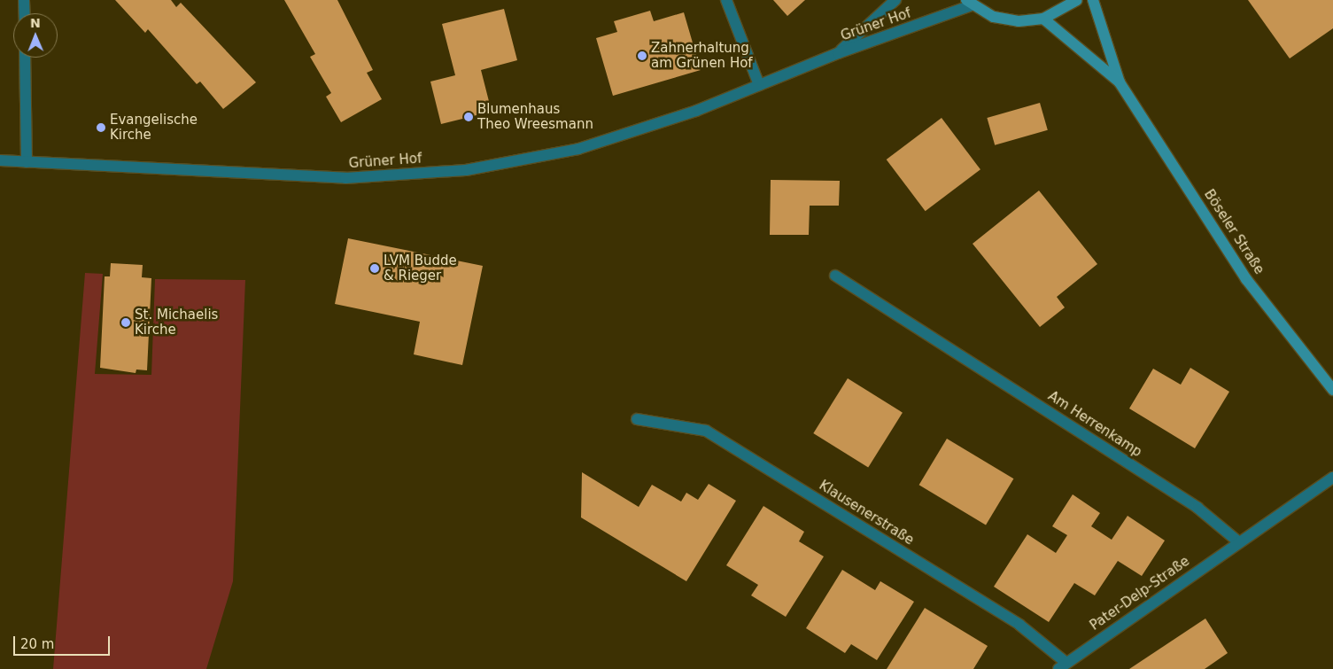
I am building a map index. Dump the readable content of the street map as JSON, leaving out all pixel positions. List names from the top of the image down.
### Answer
{
  "streets": {
    "main road": ["Böseler Straße"],
    "street": [
      "Grüner Hof",
      "Am Herrenkamp",
      "Klausenerstraße",
      "Pater-Delp-Straße"
    ]
  },
  "crossings": [
    ["Am Herrenkamp", "Pater-Delp-Straße"],
    ["Klausenerstraße", "Pater-Delp-Straße"]
  ],
  "places": [
    "Zahnerhaltung am Grünen Hof",
    "Blumenhaus Theo Wreesmann",
    "Evangelische Kirche",
    "LVM Budde & Rieger",
    "St. Michaelis Kirche"
  ],
  "scale_bar": "20 m",
  "north": "top"
}
